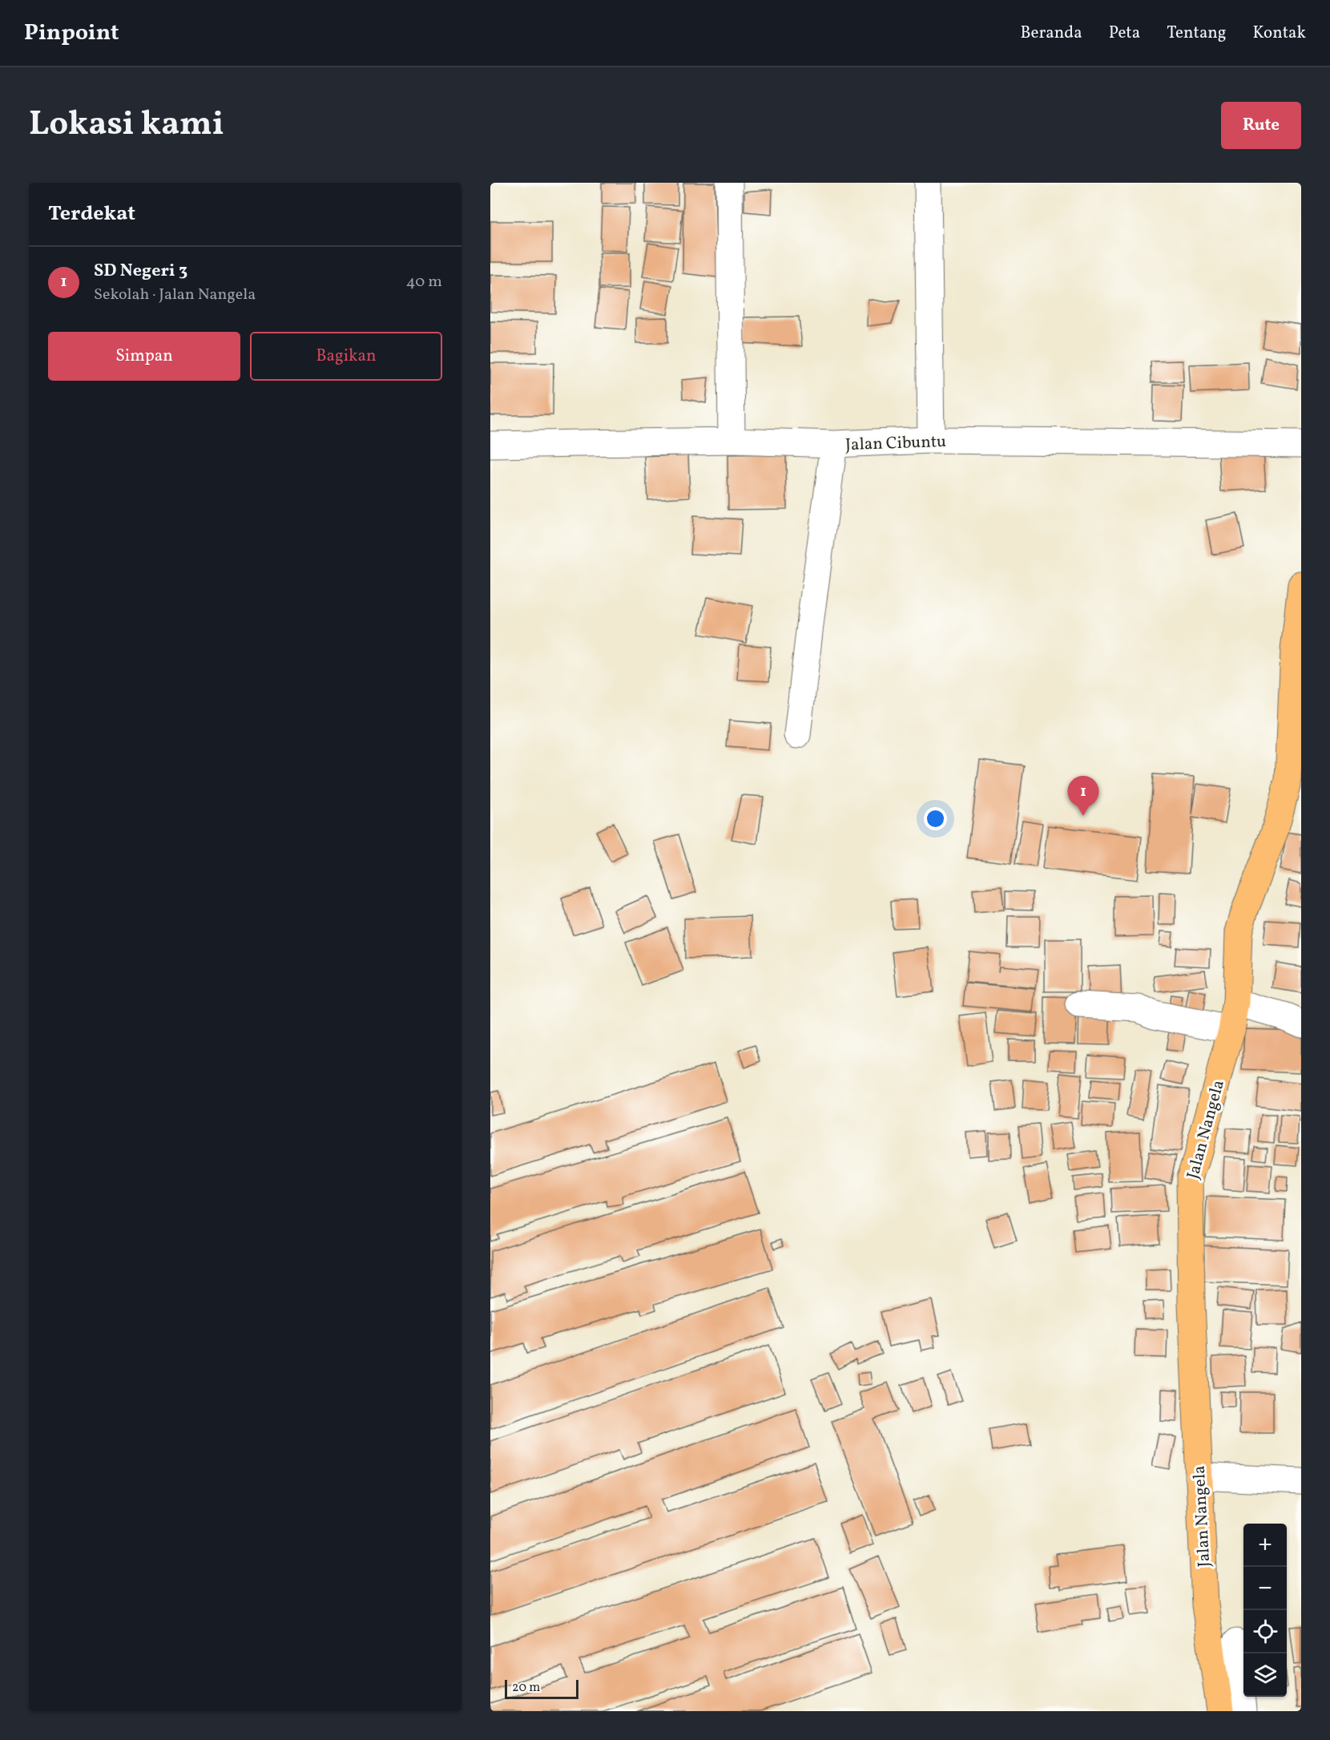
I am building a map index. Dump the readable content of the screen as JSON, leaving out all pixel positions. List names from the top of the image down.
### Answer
{
  "streets": {
    "main road": ["Jalan Nangela"],
    "street": ["Jalan Cibuntu"]
  },
  "scale_bar": "20 m",
  "page": {
    "header": "Pinpoint",
    "nav": [
      "Beranda",
      "Peta",
      "Tentang",
      "Kontak"
    ],
    "title": "Lokasi kami",
    "buttons": [
      "Rute",
      ["Simpan", "Bagikan"]
    ],
    "heading": "Terdekat",
    "list": [
      {
        "mark": "1",
        "name": "SD Negeri 3",
        "note": "Sekolah · Jalan Nangela",
        "value": "40 m"
      }
    ],
    "pins": "1",
    "map_buttons": ["+", "−"],
    "scale": "20 m"
  }
}
